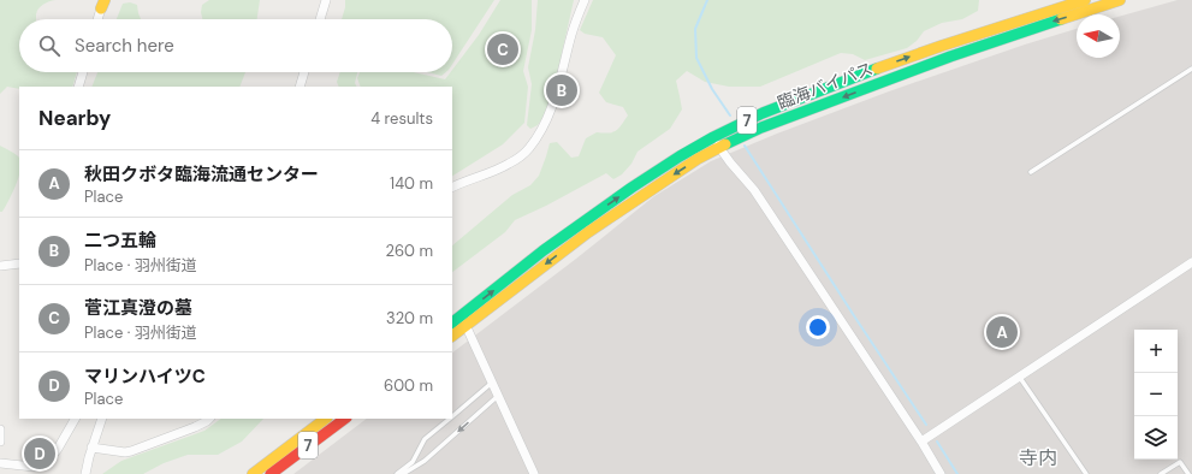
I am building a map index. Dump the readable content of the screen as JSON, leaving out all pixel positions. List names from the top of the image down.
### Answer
{
  "streets": {
    "highway": ["臨海バイパス", "7"]
  },
  "districts": ["寺内"],
  "north": "left",
  "page": {
    "search": "Search here",
    "pins": [
      "C",
      "B",
      "A",
      "D"
    ],
    "heading": ["Nearby", "4 results"],
    "list": [
      {
        "mark": "A",
        "name": "秋田クボタ臨海流通センター",
        "note": "Place",
        "value": "140 m"
      },
      {
        "mark": "B",
        "name": "二つ五輪",
        "note": "Place · 羽州街道",
        "value": "260 m"
      },
      {
        "mark": "C",
        "name": "菅江真澄の墓",
        "note": "Place · 羽州街道",
        "value": "320 m"
      },
      {
        "mark": "D",
        "name": "マリンハイツC",
        "note": "Place",
        "value": "600 m"
      }
    ],
    "map_buttons": ["+", "−"]
  }
}
